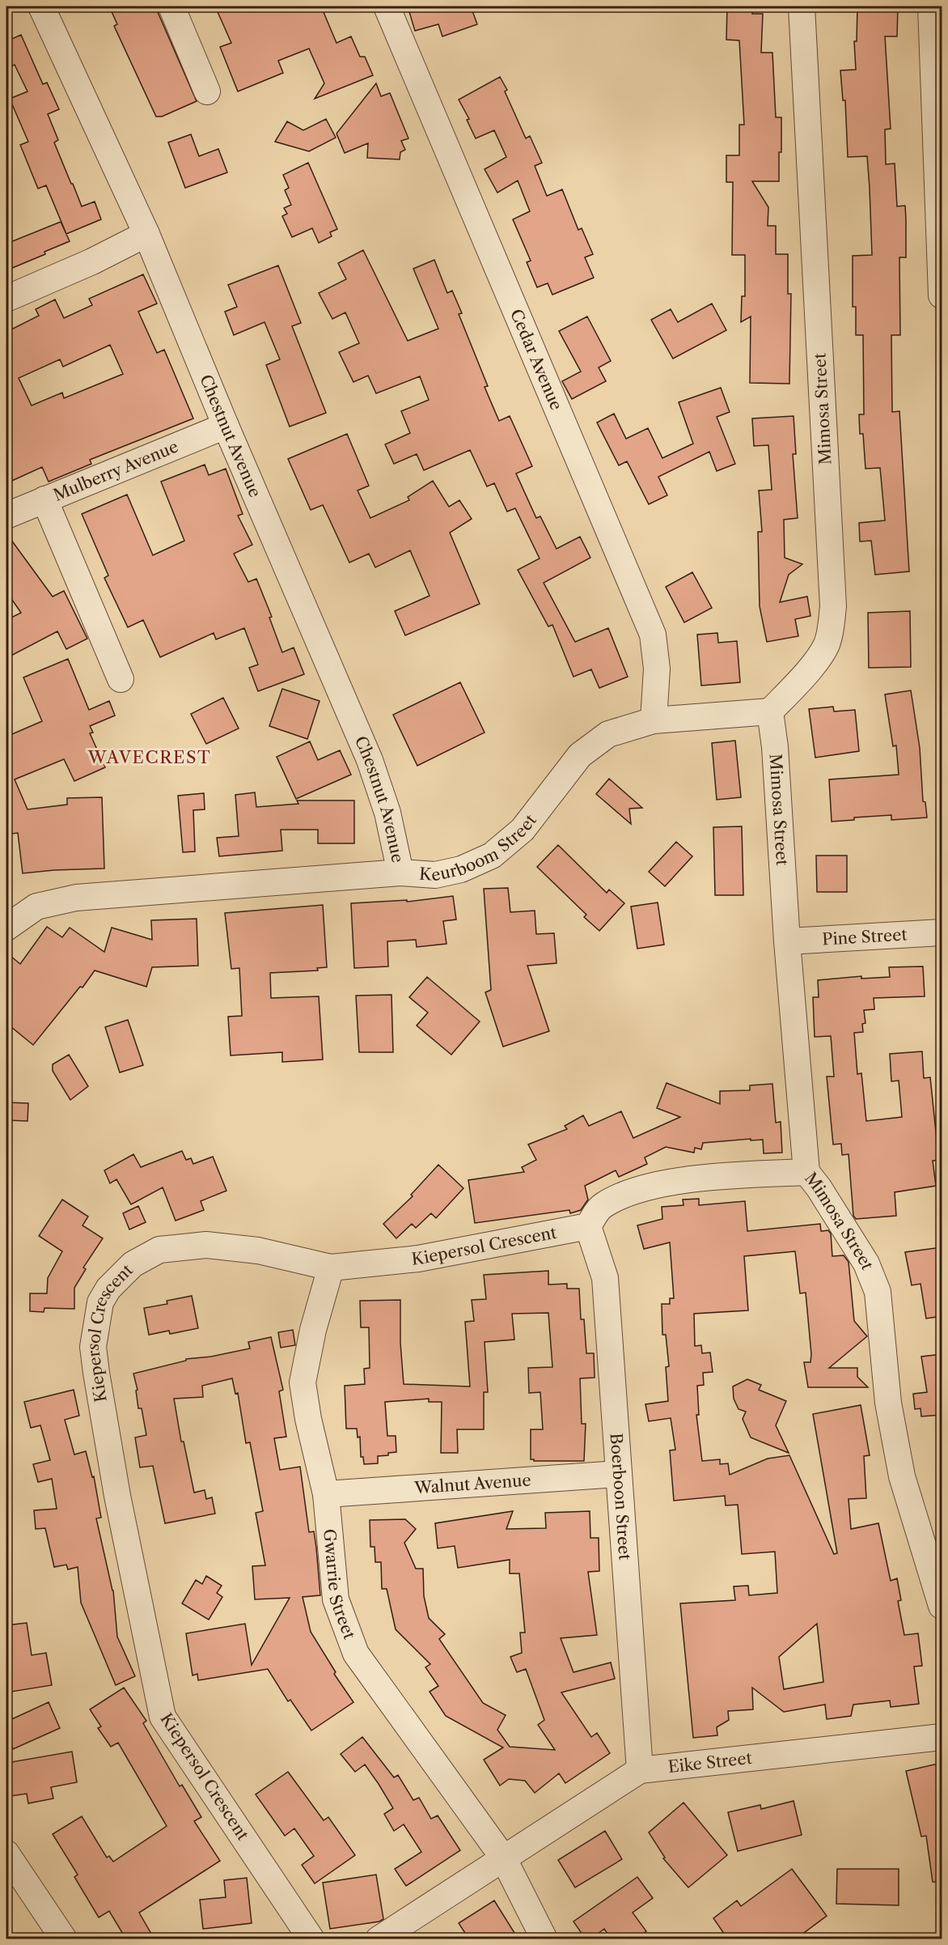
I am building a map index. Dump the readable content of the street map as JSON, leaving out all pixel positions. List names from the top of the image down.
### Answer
{
  "streets": {
    "street": [
      "Cedar Avenue",
      "Mimosa Street",
      "Chestnut Avenue",
      "Mulberry Avenue",
      "Keurboom Street",
      "Pine Street",
      "Kiepersol Crescent",
      "Walnut Avenue",
      "Boerboon Street",
      "Gwarrie Street",
      "Eike Street"
    ]
  },
  "crossings": [
    ["Cedar Avenue", "Keurboom Street"],
    ["Mimosa Street", "Keurboom Street"],
    ["Mimosa Street", "Pine Street"],
    ["Chestnut Avenue", "Mulberry Avenue"],
    ["Chestnut Avenue", "Keurboom Street"],
    ["Kiepersol Crescent", "Boerboon Street"],
    ["Kiepersol Crescent", "Gwarrie Street"],
    ["Walnut Avenue", "Boerboon Street"],
    ["Walnut Avenue", "Gwarrie Street"],
    ["Boerboon Street", "Eike Street"],
    ["Gwarrie Street", "Eike Street"]
  ],
  "districts": ["WAVECREST"]
}
